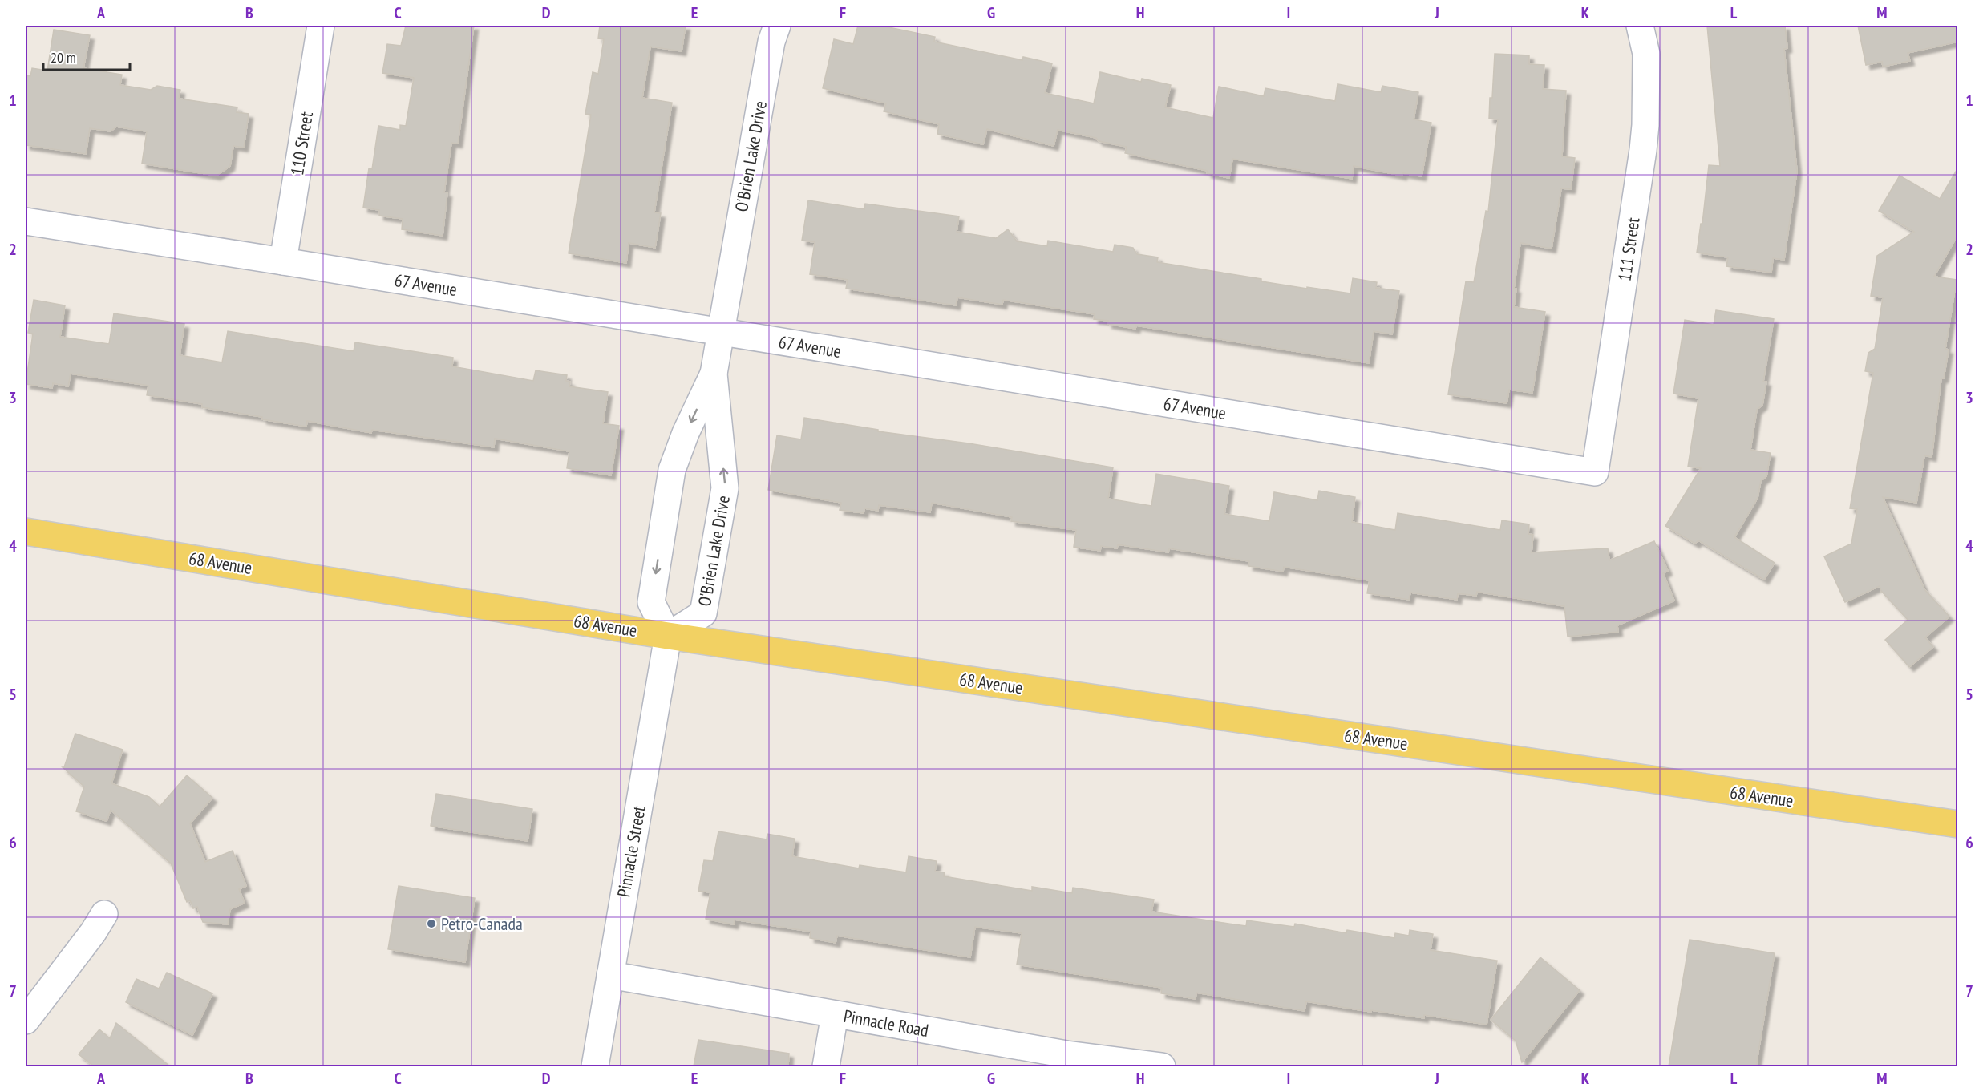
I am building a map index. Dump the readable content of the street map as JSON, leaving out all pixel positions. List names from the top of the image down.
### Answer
{
  "streets": {
    "main road": ["68 Avenue"],
    "street": [
      "110 Street",
      "O'Brien Lake Drive",
      "111 Street",
      "67 Avenue",
      "Pinnacle Street",
      "Pinnacle Road"
    ]
  },
  "crossings": [
    ["110 Street", "67 Avenue"],
    ["O'Brien Lake Drive", "67 Avenue"],
    ["O'Brien Lake Drive", "68 Avenue"],
    ["O'Brien Lake Drive", "Pinnacle Street"],
    ["111 Street", "67 Avenue"],
    ["68 Avenue", "Pinnacle Street"],
    ["Pinnacle Street", "Pinnacle Road"]
  ],
  "places": ["Petro-Canada"],
  "scale_bar": "20 m",
  "grid": {
    "columns": [
      "A",
      "B",
      "C",
      "D",
      "E",
      "F",
      "G",
      "H",
      "I",
      "J",
      "K",
      "L",
      "M"
    ],
    "rows": [
      "1",
      "2",
      "3",
      "4",
      "5",
      "6",
      "7"
    ]
  }
}
